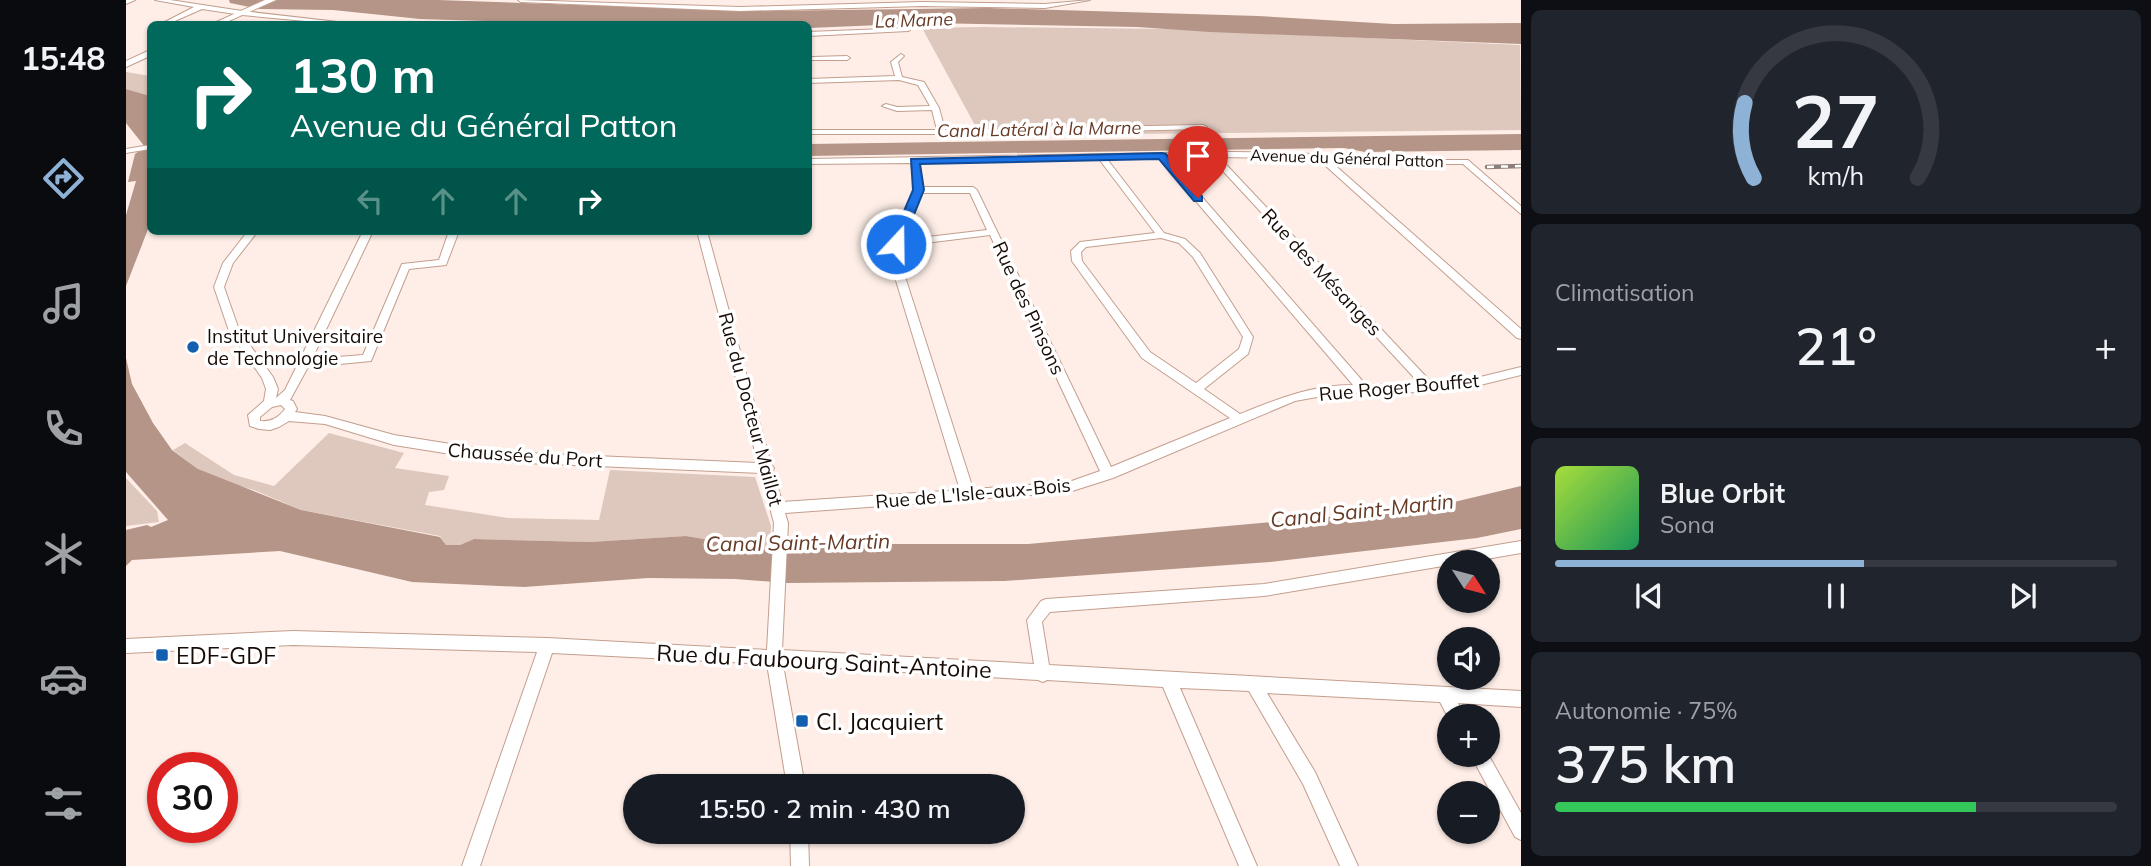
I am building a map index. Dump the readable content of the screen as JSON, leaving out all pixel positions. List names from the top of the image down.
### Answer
{
  "streets": {
    "street": [
      "Avenue du Général Patton",
      "Rue des Mésanges",
      "Rue des Pinsons",
      "Rue Roger Bouffet",
      "Rue du Docteur Maillot",
      "Chaussée du Port",
      "Rue de L'Isle-aux-Bois",
      "Rue du Faubourg Saint-Antoine"
    ]
  },
  "crossings": [
    ["Avenue du Général Patton", "Rue des Mésanges"],
    ["Rue des Mésanges", "Rue Roger Bouffet"],
    ["Rue des Pinsons", "Rue de L'Isle-aux-Bois"],
    ["Rue Roger Bouffet", "Rue de L'Isle-aux-Bois"],
    ["Rue du Docteur Maillot", "Chaussée du Port"],
    ["Rue du Docteur Maillot", "Rue de L'Isle-aux-Bois"]
  ],
  "water": ["La Marne", "Canal Latéral à la Marne", "Canal Saint-Martin"],
  "places": {
    "other": ["Institut Universitaire de Technologie"],
    "transit": ["EDF-GDF", "Cl. Jacquiert"]
  },
  "north": "bottom right",
  "page": {
    "tabs": "15:48",
    "turn": ["130 m", "Avenue du Général Patton"],
    "tile": [
      "Climatisation",
      ["Autonomie · 75%", "375 km"]
    ],
    "heat": ["−", "21°", "+"],
    "song": ["Blue Orbit", "Sona"],
    "map_buttons": ["+", "−"],
    "limit": "30",
    "trip": "15:50 · 2 min · 430 m",
    "gauge": ["27", "km/h"]
  }
}
